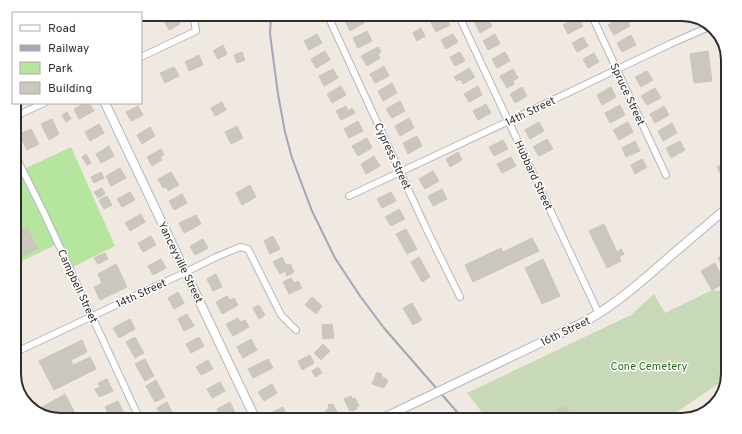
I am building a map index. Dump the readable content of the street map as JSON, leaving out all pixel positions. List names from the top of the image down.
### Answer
{
  "streets": {
    "street": [
      "Spruce Street",
      "14th Street",
      "Cypress Street",
      "Hubbard Street",
      "Yanceyville Street",
      "Campbell Street",
      "16th Street"
    ]
  },
  "crossings": [
    ["Spruce Street", "14th Street"],
    ["14th Street", "Cypress Street"],
    ["14th Street", "Hubbard Street"],
    ["14th Street", "Yanceyville Street"],
    ["14th Street", "Campbell Street"],
    ["Hubbard Street", "16th Street"]
  ],
  "parks": ["Cone Cemetery"],
  "legend": [
    "Road",
    "Railway",
    "Park",
    "Building"
  ]
}
